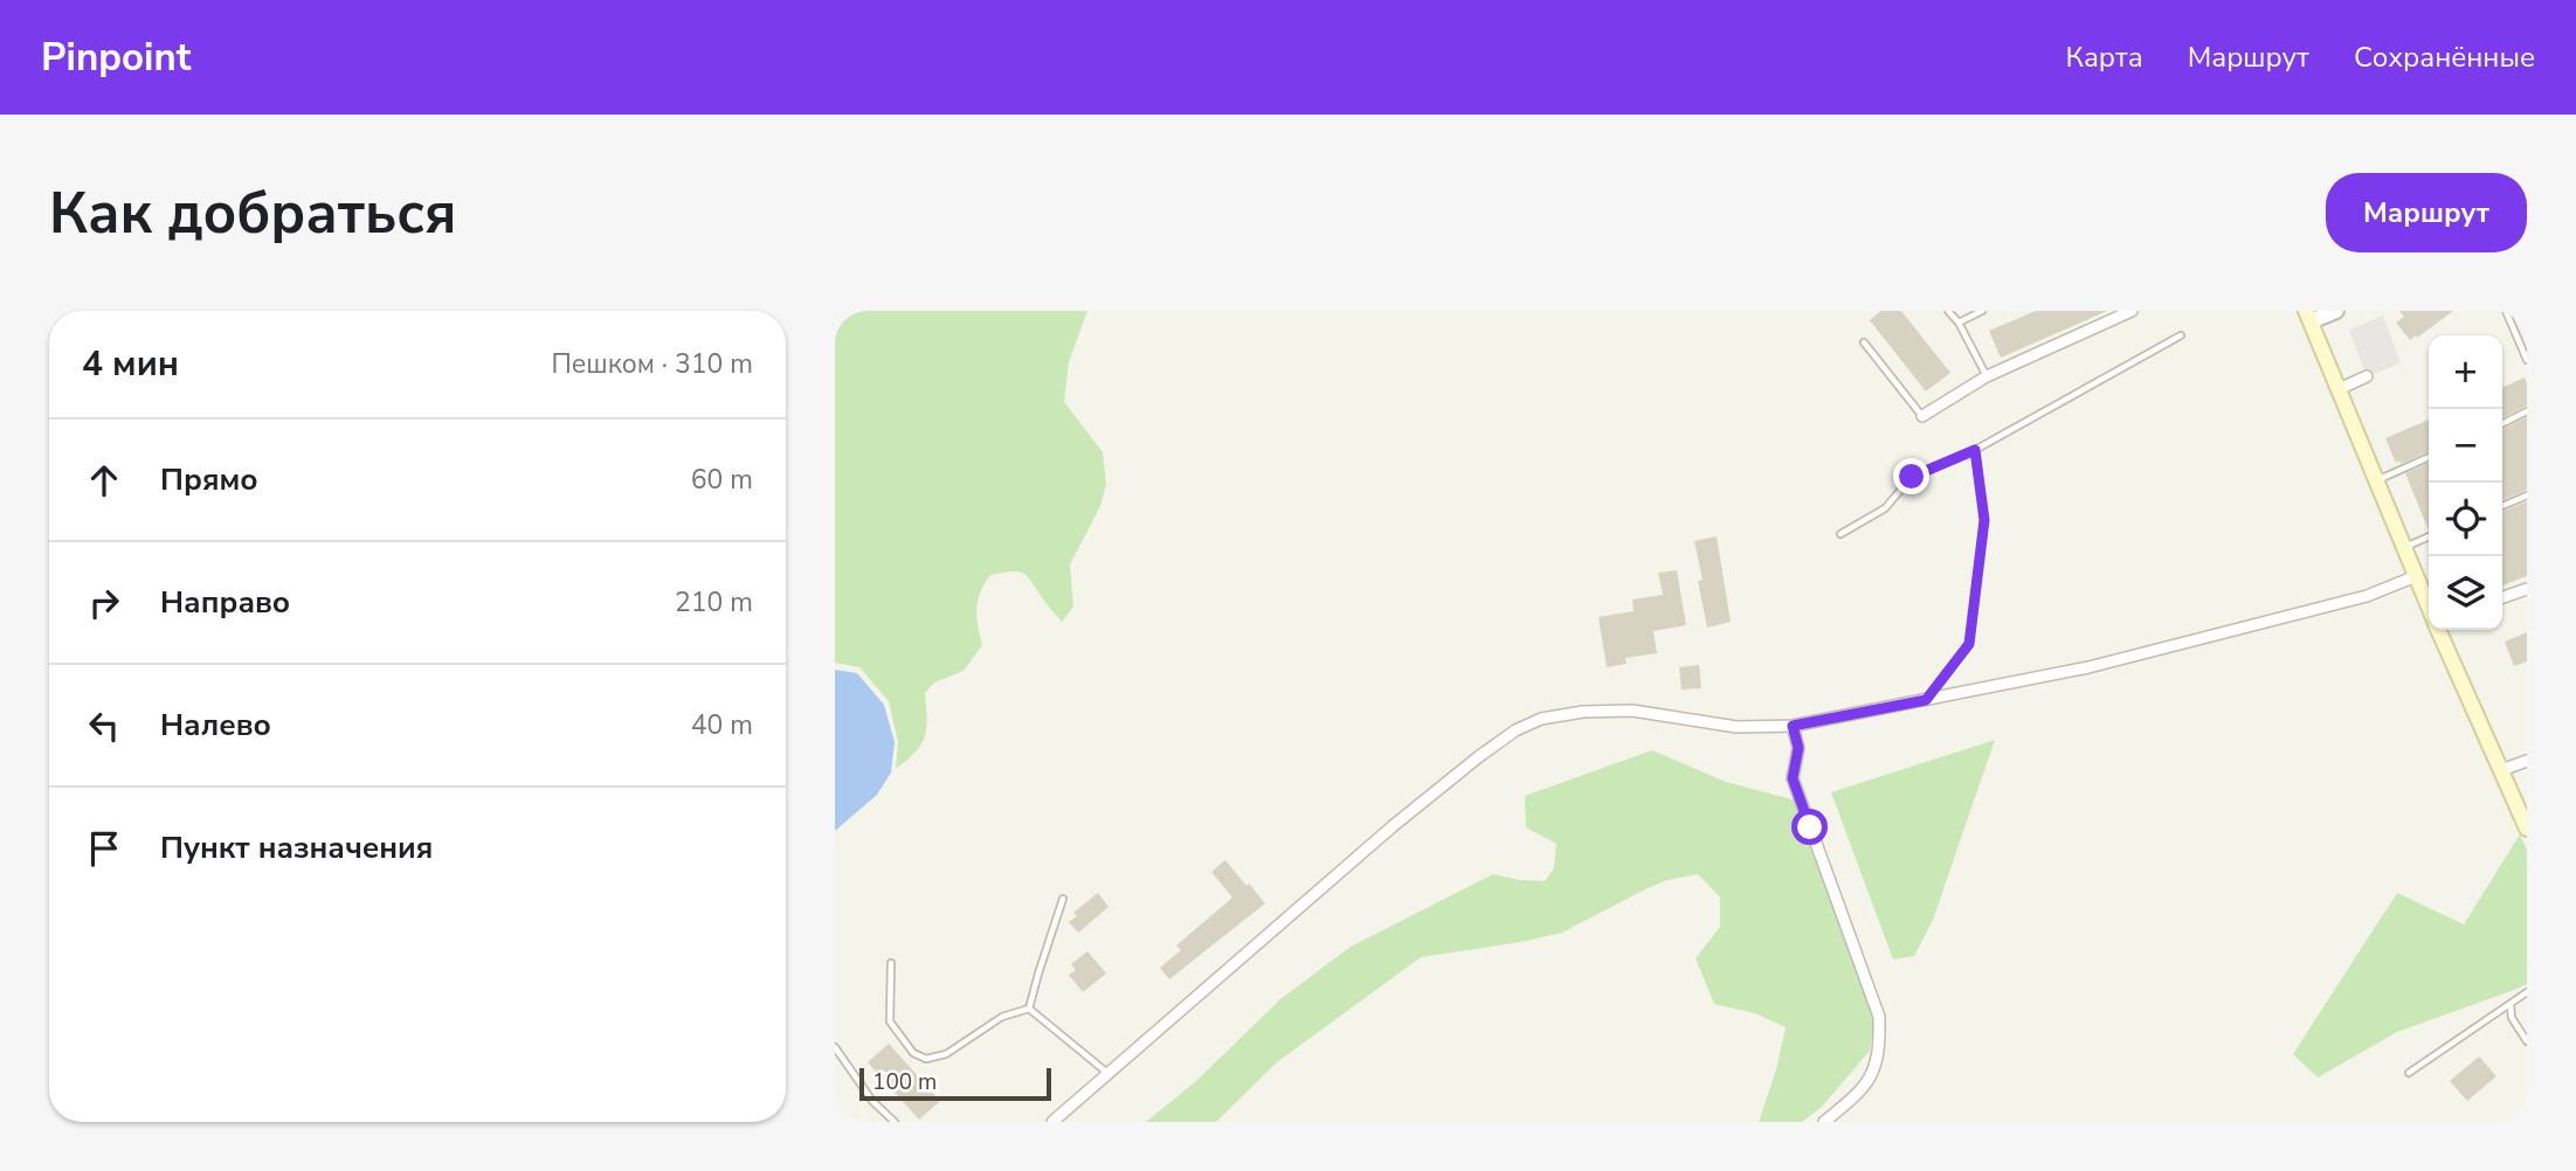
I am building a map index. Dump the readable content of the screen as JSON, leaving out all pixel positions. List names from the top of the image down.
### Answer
{
  "scale_bar": "100 m",
  "page": {
    "header": "Pinpoint",
    "nav": ["Карта", "Маршрут", "Сохранённые"],
    "buttons": "Маршрут",
    "title": "Как добраться",
    "heading": ["4 мин", "Пешком · 310 m"],
    "map_buttons": ["+", "−"],
    "list": [
      ["Прямо", "60 m"],
      ["Направо", "210 m"],
      ["Налево", "40 m"],
      "Пункт назначения"
    ],
    "scale": "100 m"
  }
}
